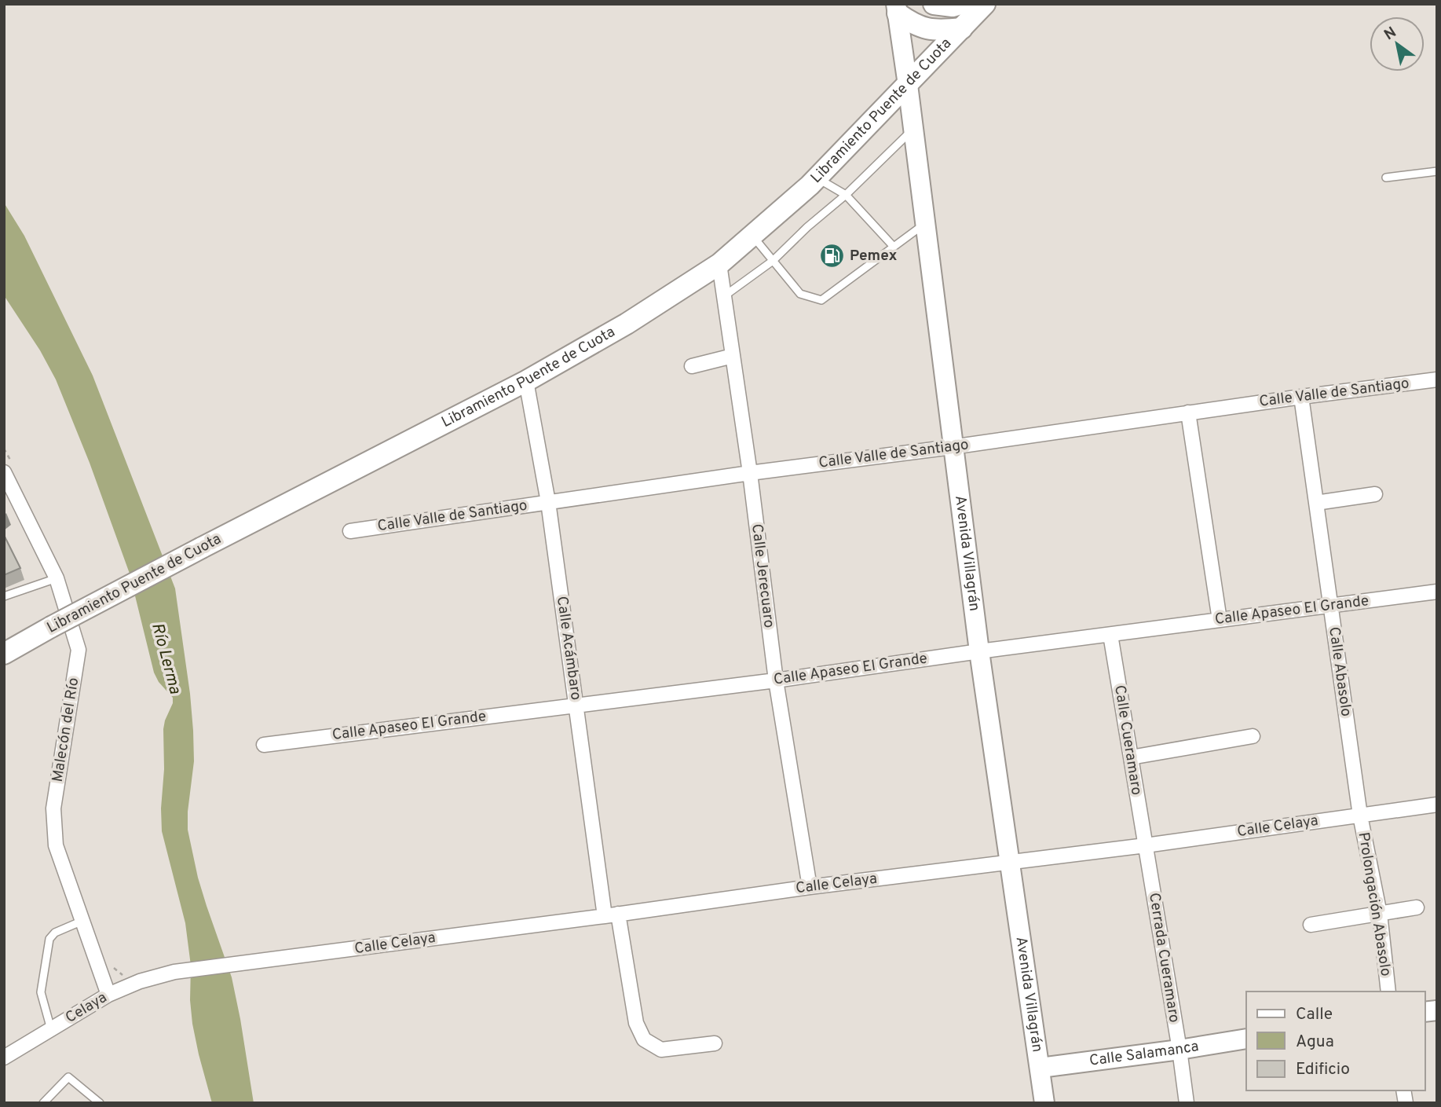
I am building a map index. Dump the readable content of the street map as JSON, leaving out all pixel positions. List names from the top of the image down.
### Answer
{
  "streets": {
    "main road": ["Libramiento Puente de Cuota"],
    "street": [
      "Calle Valle de Santiago",
      "Avenida Villagrán",
      "Calle Jerecuaro",
      "Calle Apaseo El Grande",
      "Calle Acámbaro",
      "Calle Abasolo",
      "Malecón del Río",
      "Calle Cueramaro",
      "Calle Celaya",
      "Prolongación Abasolo",
      "Cerrada Cueramaro",
      "Celaya",
      "Calle Salamanca"
    ]
  },
  "crossings": [
    ["Libramiento Puente de Cuota", "Avenida Villagrán"],
    ["Libramiento Puente de Cuota", "Calle Jerecuaro"],
    ["Libramiento Puente de Cuota", "Calle Acámbaro"],
    ["Calle Valle de Santiago", "Avenida Villagrán"],
    ["Calle Valle de Santiago", "Calle Jerecuaro"],
    ["Calle Valle de Santiago", "Calle Acámbaro"],
    ["Calle Valle de Santiago", "Calle Abasolo"],
    ["Avenida Villagrán", "Calle Apaseo El Grande"],
    ["Avenida Villagrán", "Calle Celaya"],
    ["Avenida Villagrán", "Calle Salamanca"],
    ["Calle Jerecuaro", "Calle Apaseo El Grande"],
    ["Calle Jerecuaro", "Calle Celaya"],
    ["Calle Apaseo El Grande", "Calle Acámbaro"],
    ["Calle Apaseo El Grande", "Calle Abasolo"],
    ["Calle Apaseo El Grande", "Calle Cueramaro"],
    ["Calle Acámbaro", "Calle Celaya"],
    ["Calle Abasolo", "Calle Celaya"],
    ["Calle Abasolo", "Prolongación Abasolo"],
    ["Malecón del Río", "Celaya"],
    ["Calle Cueramaro", "Calle Celaya"],
    ["Calle Cueramaro", "Cerrada Cueramaro"],
    ["Calle Celaya", "Prolongación Abasolo"],
    ["Calle Celaya", "Cerrada Cueramaro"],
    ["Calle Celaya", "Celaya"],
    ["Cerrada Cueramaro", "Calle Salamanca"]
  ],
  "water": ["Río Lerma"],
  "places": {
    "fuel station": ["Pemex"]
  },
  "legend": ["Calle", "Agua", "Edificio"],
  "north": "top left"
}
